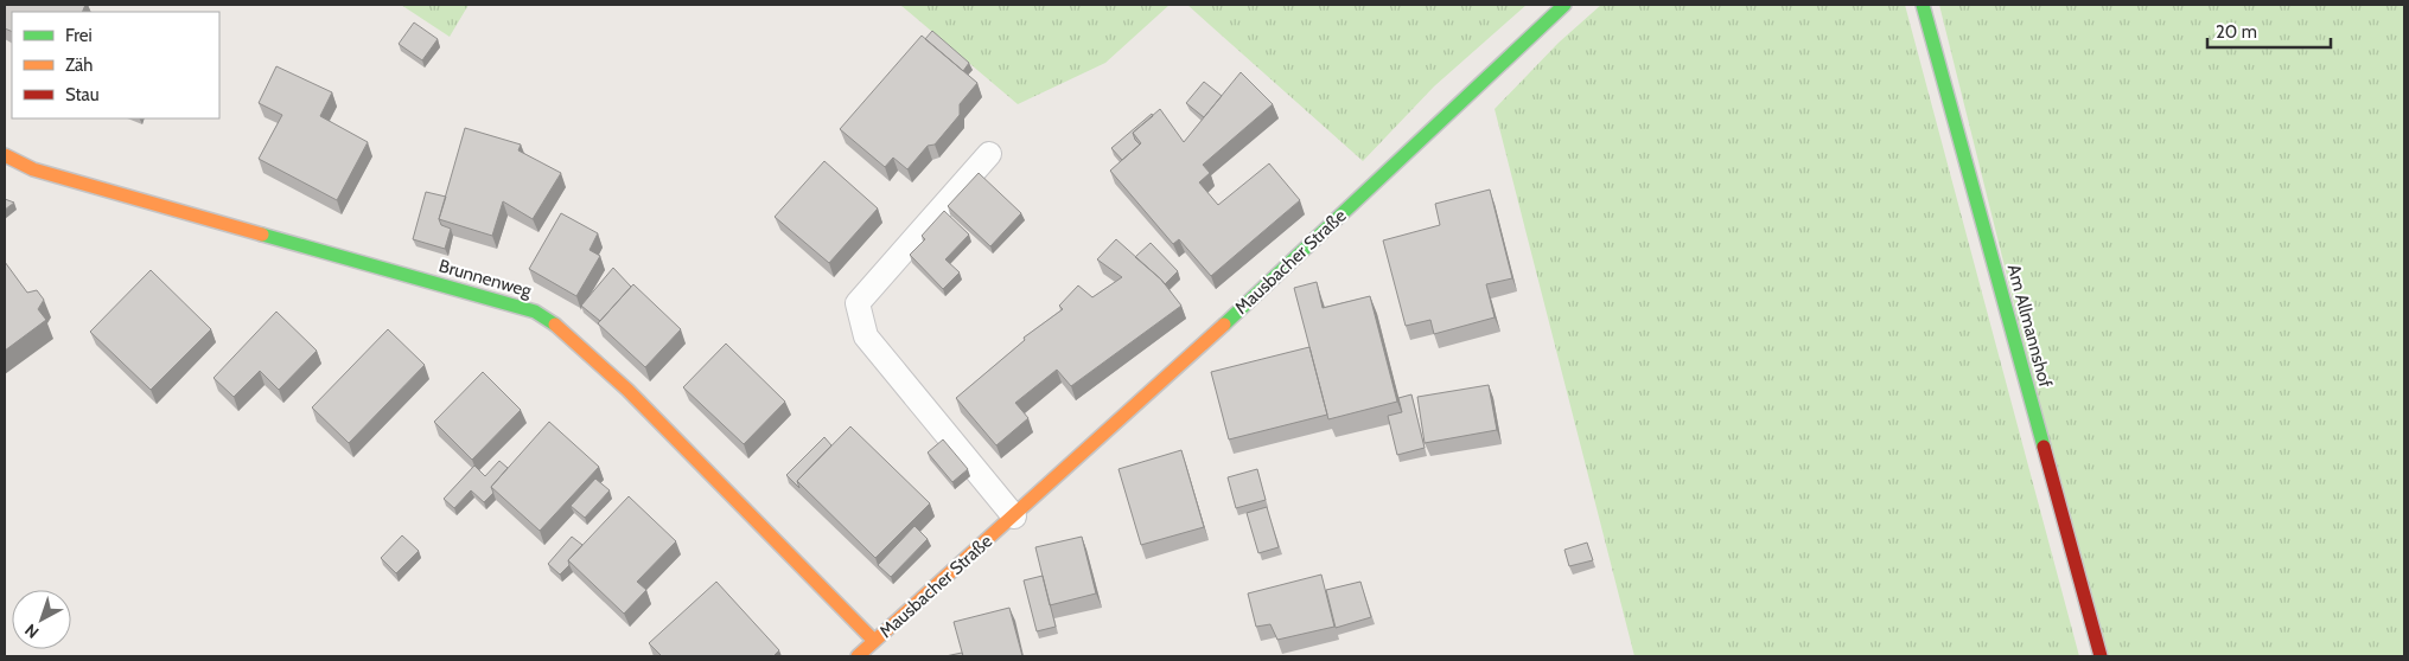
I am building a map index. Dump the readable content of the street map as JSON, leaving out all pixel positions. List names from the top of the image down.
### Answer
{
  "streets": {
    "street": ["Mausbacher Straße", "Brunnenweg", "Am Allmannshof"]
  },
  "crossings": [
    ["Mausbacher Straße", "Brunnenweg"]
  ],
  "legend": ["Frei", "Zäh", "Stau"],
  "scale_bar": "20 m",
  "north": "bottom left"
}
